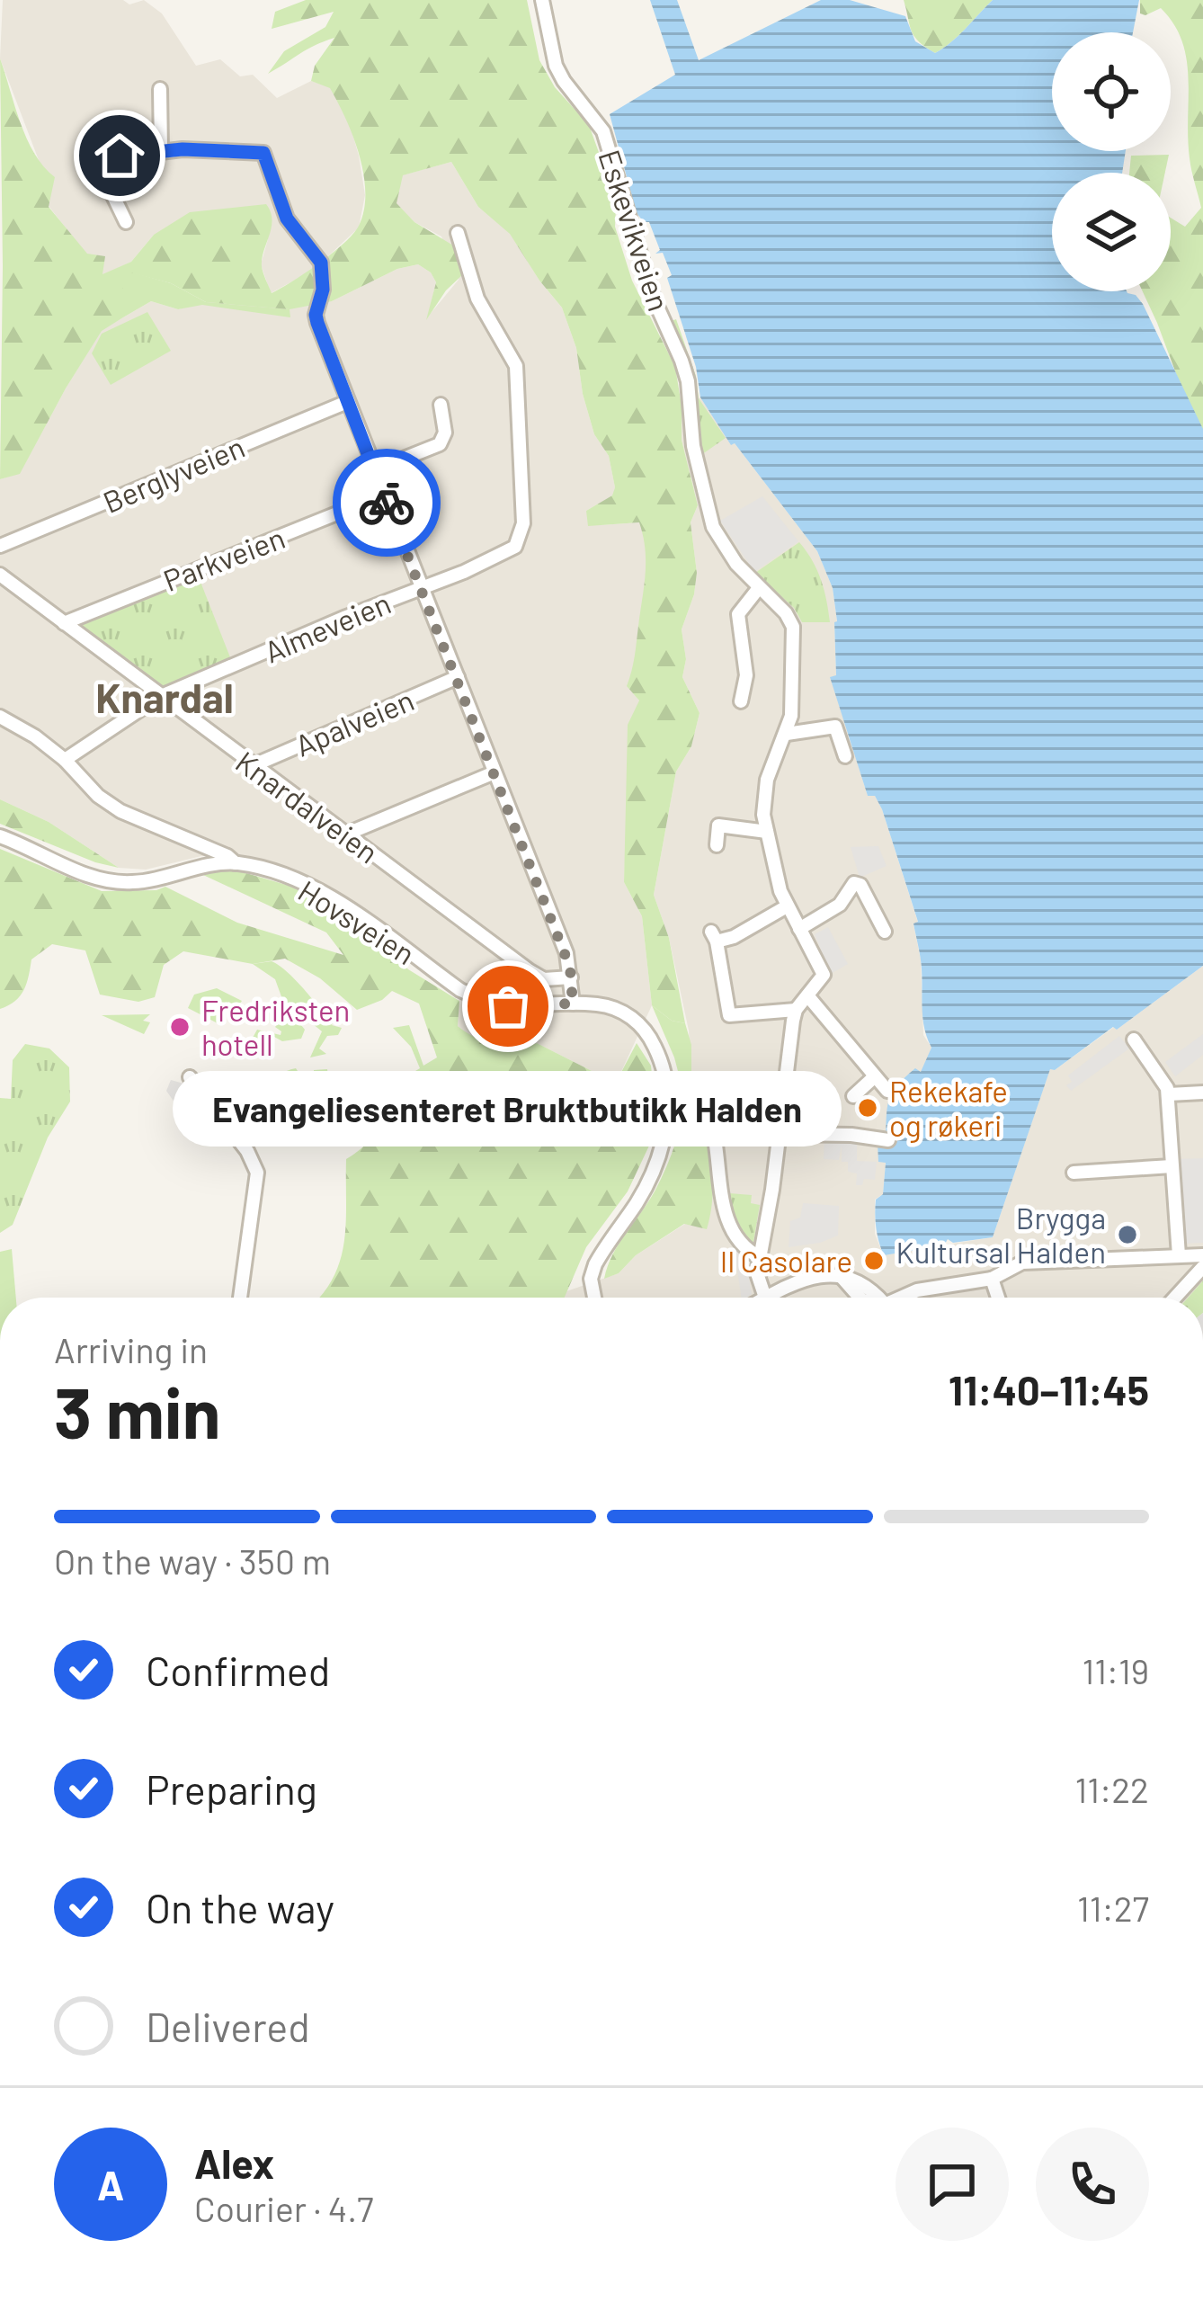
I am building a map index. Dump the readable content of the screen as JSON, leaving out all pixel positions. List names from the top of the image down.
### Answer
{
  "streets": {
    "street": [
      "Eskevikveien",
      "Berglyveien",
      "Parkveien",
      "Almeveien",
      "Apalveien",
      "Knardalveien",
      "Hovsveien"
    ]
  },
  "crossings": [
    ["Parkveien", "Knardalveien"],
    ["Almeveien", "Knardalveien"],
    ["Apalveien", "Knardalveien"]
  ],
  "districts": ["Knardal"],
  "places": [
    "Evangeliesenteret Bruktbutikk Halden",
    "Fredriksten hotell",
    "Rekekafe og røkeri",
    "Brygga Kultursal Halden",
    "Il Casolare"
  ],
  "page": {
    "bubble": "Evangeliesenteret Bruktbutikk Halden",
    "heading": ["3 min", "Arriving in", "11:40–11:45"],
    "panel": ["Alex", "Courier · 4.7"],
    "bar": "On the way · 350 m",
    "list": [
      ["Confirmed", "11:19"],
      ["Preparing", "11:22"],
      ["On the way", "11:27"],
      "Delivered"
    ],
    "round": "A"
  }
}
